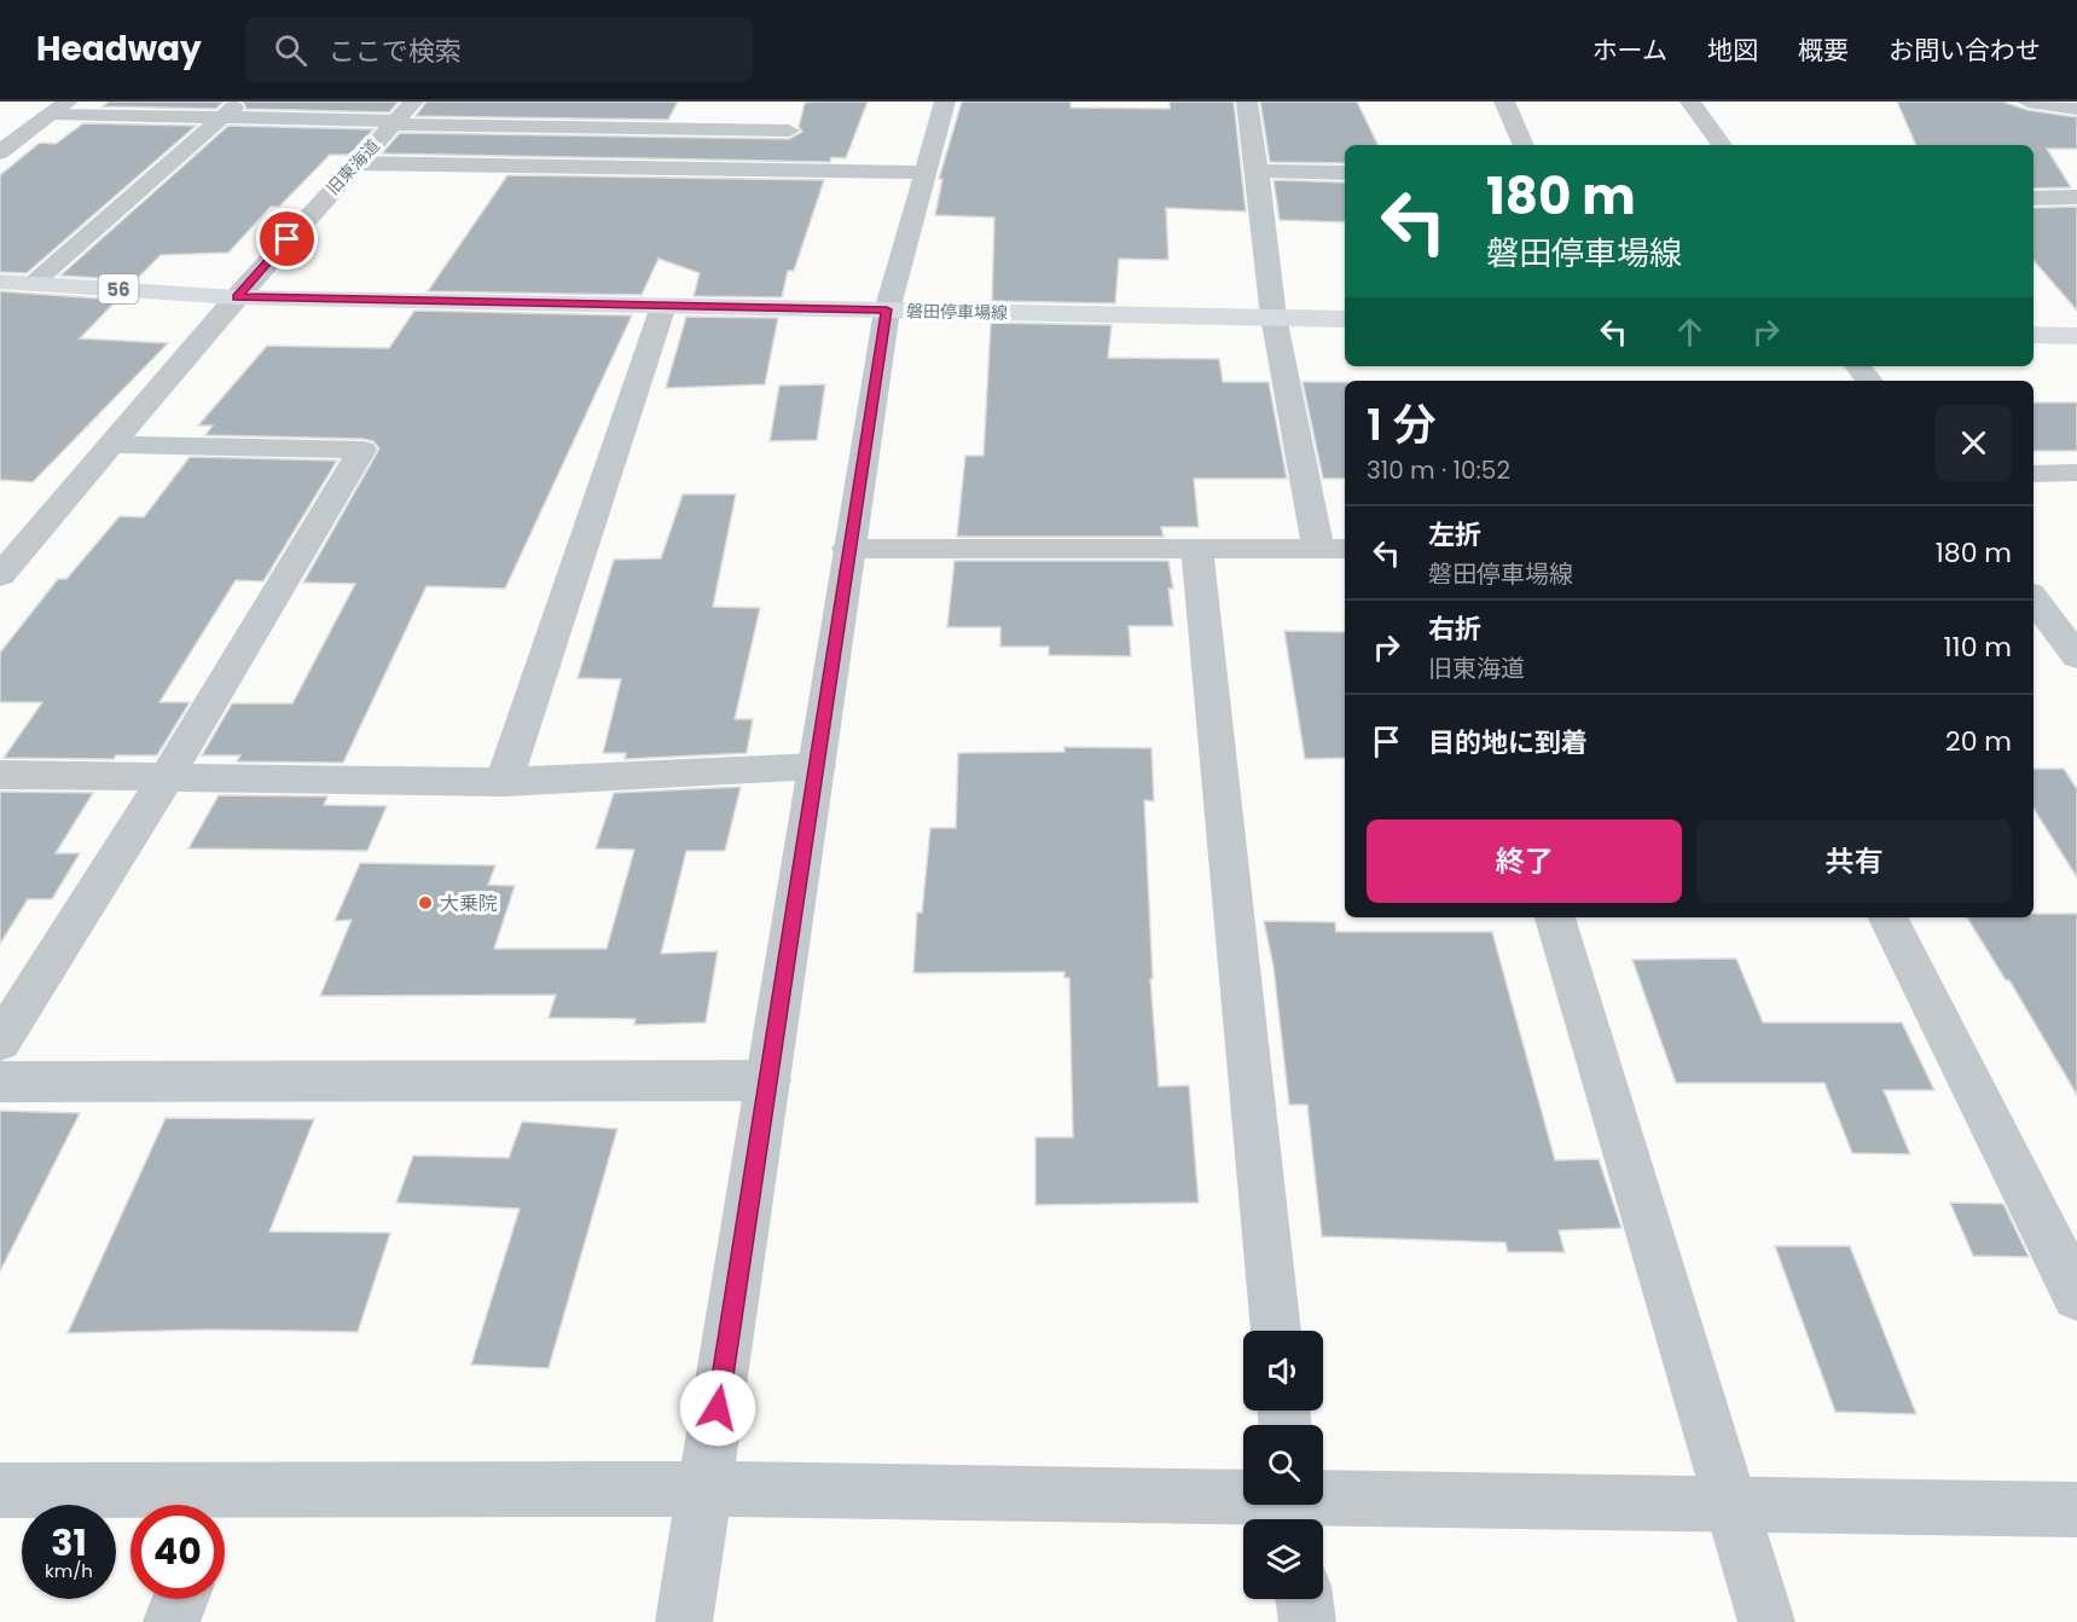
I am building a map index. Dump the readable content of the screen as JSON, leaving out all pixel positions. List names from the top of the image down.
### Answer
{
  "streets": {
    "main road": ["56", "磐田停車場線"],
    "street": ["旧東海道"]
  },
  "crossings": [
    ["旧東海道", "磐田停車場線"]
  ],
  "places": ["大乗院"],
  "page": {
    "header": "Headway",
    "search": "ここで検索",
    "nav": [
      "ホーム",
      "地図",
      "概要",
      "お問い合わせ"
    ],
    "turn": ["180 m", "磐田停車場線"],
    "heading": ["1 分", "310 m · 10:52"],
    "list": [
      {
        "name": "左折",
        "note": "磐田停車場線",
        "value": "180 m"
      },
      {
        "name": "右折",
        "note": "旧東海道",
        "value": "110 m"
      },
      {
        "name": "目的地に到着",
        "value": "20 m"
      }
    ],
    "buttons": ["終了", "共有"],
    "speed": "31 km/h",
    "limit": "40"
  }
}
